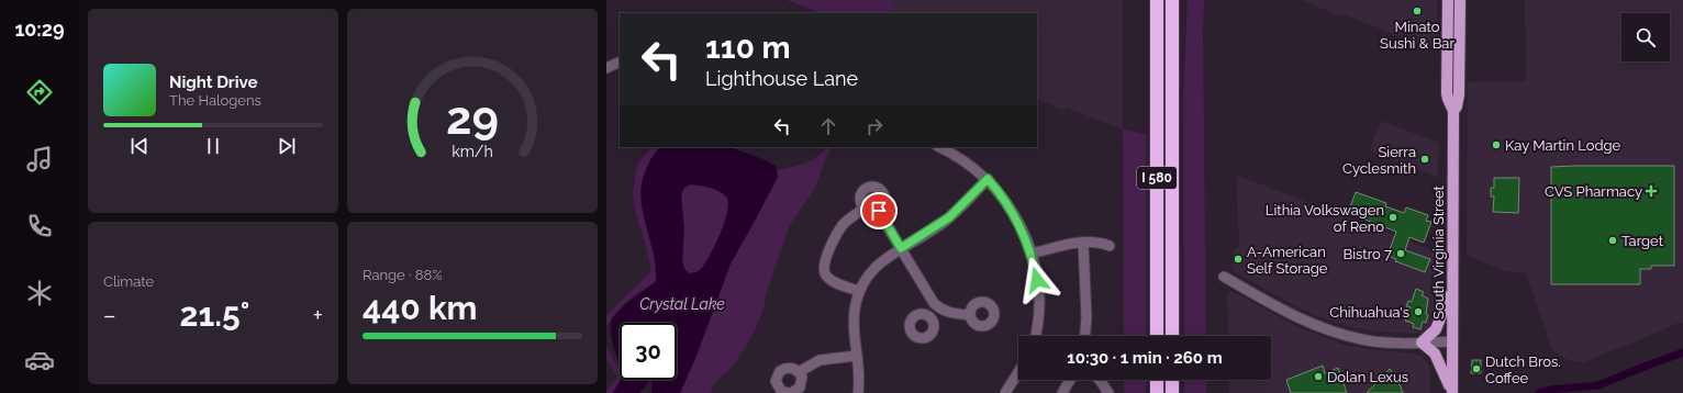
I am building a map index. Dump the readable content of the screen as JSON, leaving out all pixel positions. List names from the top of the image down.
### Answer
{
  "streets": {
    "highway": ["I 580"],
    "main road": ["South Virginia Street"]
  },
  "water": ["Crystal Lake"],
  "places": {
    "other": [
      "Minato Sushi & Bar",
      "Kay Martin Lodge",
      "Sierra Cyclesmith",
      "Lithia Volkswagen of Reno",
      "Target",
      "Bistro 7",
      "A-American Self Storage",
      "Chihuahua's",
      "Dutch Bros. Coffee",
      "Dolan Lexus"
    ],
    "health": ["CVS Pharmacy"]
  },
  "page": {
    "tabs": "10:29",
    "turn": ["110 m", "Lighthouse Lane"],
    "song": ["Night Drive", "The Halogens"],
    "tile": [
      "Climate",
      ["Range · 88%", "440 km"]
    ],
    "heat": ["−", "21.5°", "+"],
    "limit": "30",
    "trip": "10:30 · 1 min · 260 m",
    "gauge": ["29", "km/h"]
  }
}
